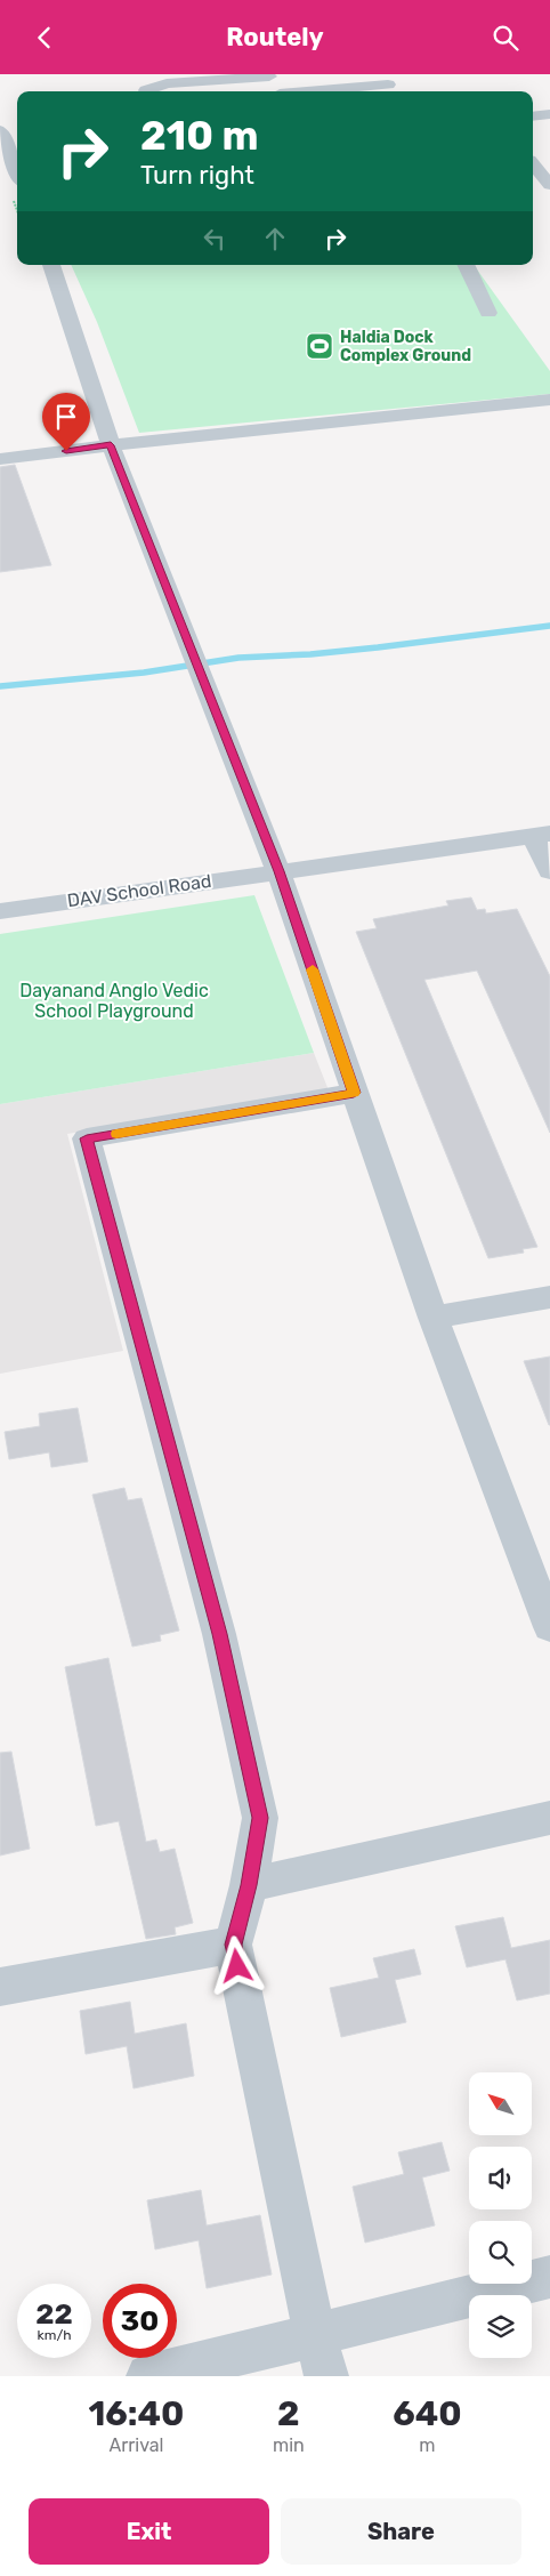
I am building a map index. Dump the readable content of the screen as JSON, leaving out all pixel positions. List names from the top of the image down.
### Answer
{
  "streets": {
    "street": ["DAV School Road"]
  },
  "parks": ["Dayanand Anglo Vedic School Playground"],
  "places": {
    "sports": ["Haldia Dock Complex Ground"]
  },
  "north": "top left",
  "page": {
    "header": "Routely",
    "turn": ["210 m", "Turn right"],
    "speed": "22 km/h",
    "limit": "30",
    "eta": [
      "16:40",
      "Arrival",
      "2",
      "min",
      "640",
      "m"
    ],
    "buttons": ["Exit", "Share"]
  }
}
